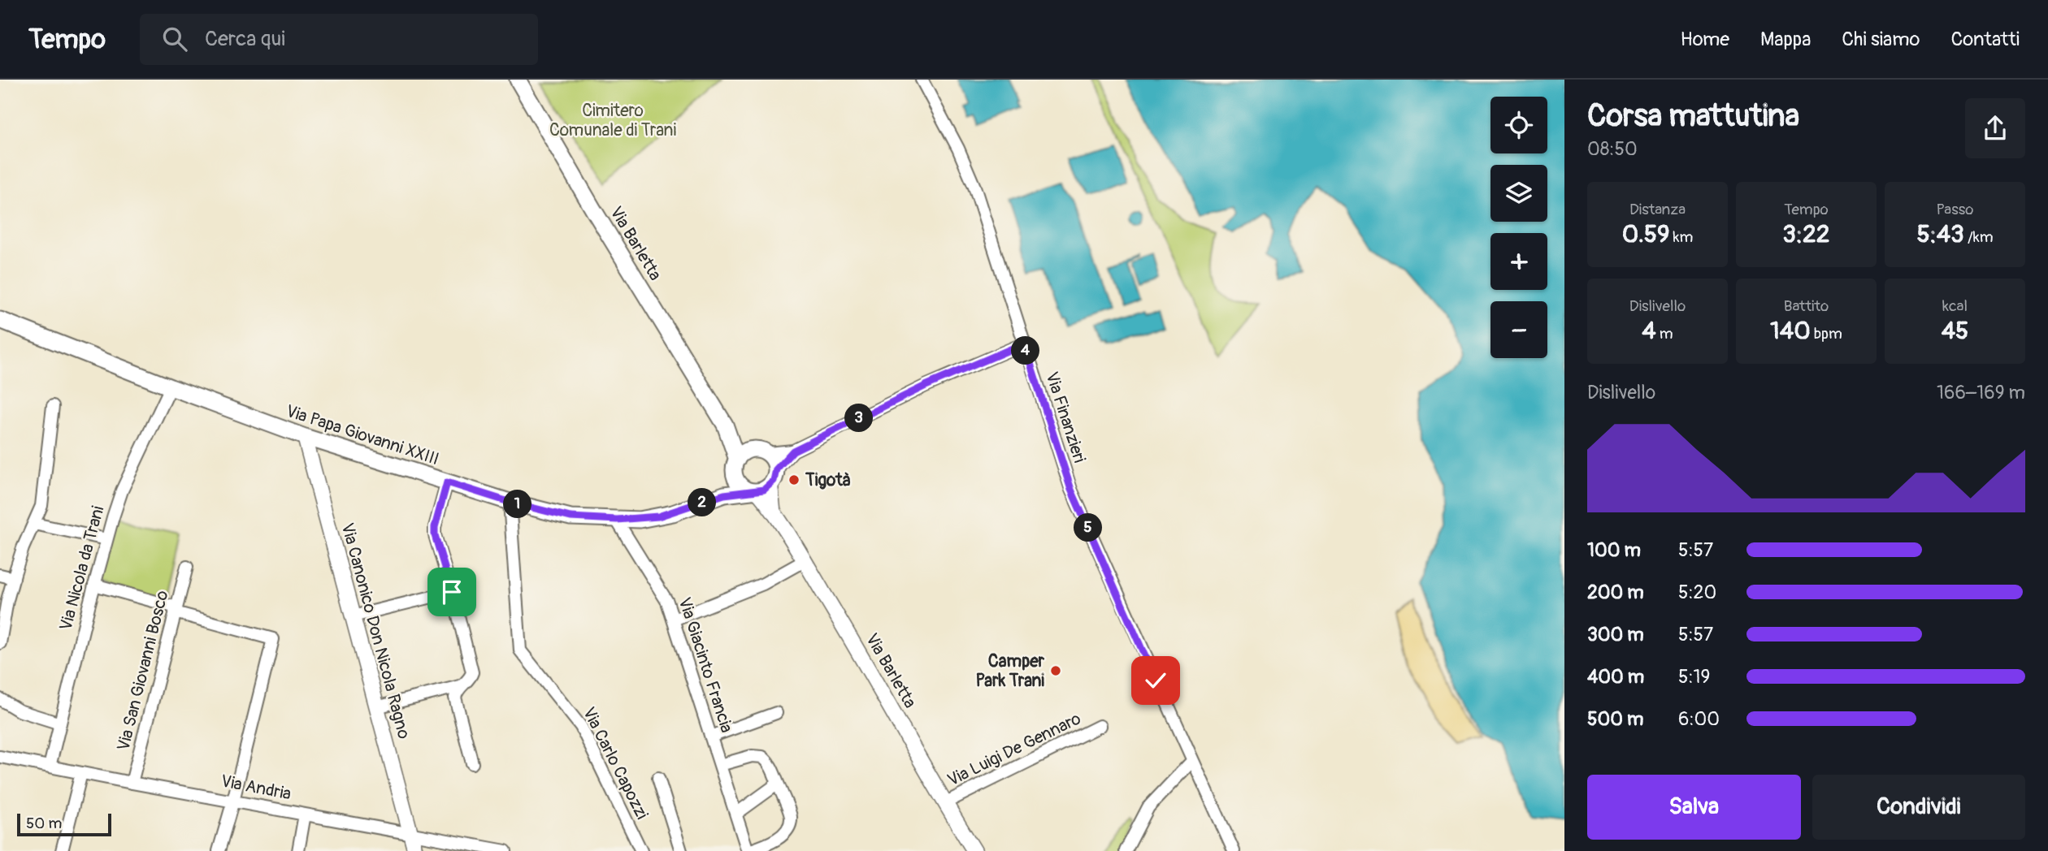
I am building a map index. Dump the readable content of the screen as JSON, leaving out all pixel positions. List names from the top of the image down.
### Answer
{
  "streets": {
    "main road": ["Via Barletta", "Via Papa Giovanni XXIII"],
    "street": [
      "Via Finanzieri",
      "Via Nicola da Trani",
      "Via Canonico Don Nicola Ragno",
      "Via Giacinto Francia",
      "Via San Giovanni Bosco",
      "Via Luigi De Gennaro",
      "Via Carlo Capozzi",
      "Via Andria"
    ]
  },
  "crossings": [
    ["Via Barletta", "Via Papa Giovanni XXIII"],
    ["Via Barletta", "Via Luigi De Gennaro"],
    ["Via Papa Giovanni XXIII", "Via Nicola da Trani"],
    ["Via Papa Giovanni XXIII", "Via Canonico Don Nicola Ragno"],
    ["Via Papa Giovanni XXIII", "Via Giacinto Francia"],
    ["Via Papa Giovanni XXIII", "Via Carlo Capozzi"],
    ["Via Nicola da Trani", "Via Andria"],
    ["Via Canonico Don Nicola Ragno", "Via Andria"],
    ["Via San Giovanni Bosco", "Via Andria"]
  ],
  "parks": ["Cimitero Comunale di Trani"],
  "places": ["Tigotà", "Camper Park Trani"],
  "scale_bar": "50 m",
  "page": {
    "header": "Tempo",
    "search": "Cerca qui",
    "nav": [
      "Home",
      "Mappa",
      "Chi siamo",
      "Contatti"
    ],
    "heading": ["Corsa mattutina", "08:50"],
    "map_buttons": ["+", "−"],
    "stats": [
      ["Distanza", "0.59 km"],
      ["Tempo", "3:22"],
      ["Passo", "5:43 /km"],
      ["Dislivello", "4 m"],
      ["Battito", "140 bpm"],
      ["kcal", "45"]
    ],
    "pins": [
      "4",
      "3",
      "2",
      "1",
      "5"
    ],
    "chart": ["Dislivello", "166–169 m"],
    "list": [
      {
        "name": "100 m",
        "note": "5:57"
      },
      {
        "name": "200 m",
        "note": "5:20"
      },
      {
        "name": "300 m",
        "note": "5:57"
      },
      {
        "name": "400 m",
        "note": "5:19"
      },
      {
        "name": "500 m",
        "note": "6:00"
      }
    ],
    "buttons": ["Salva", "Condividi"],
    "scale": "50 m"
  }
}
